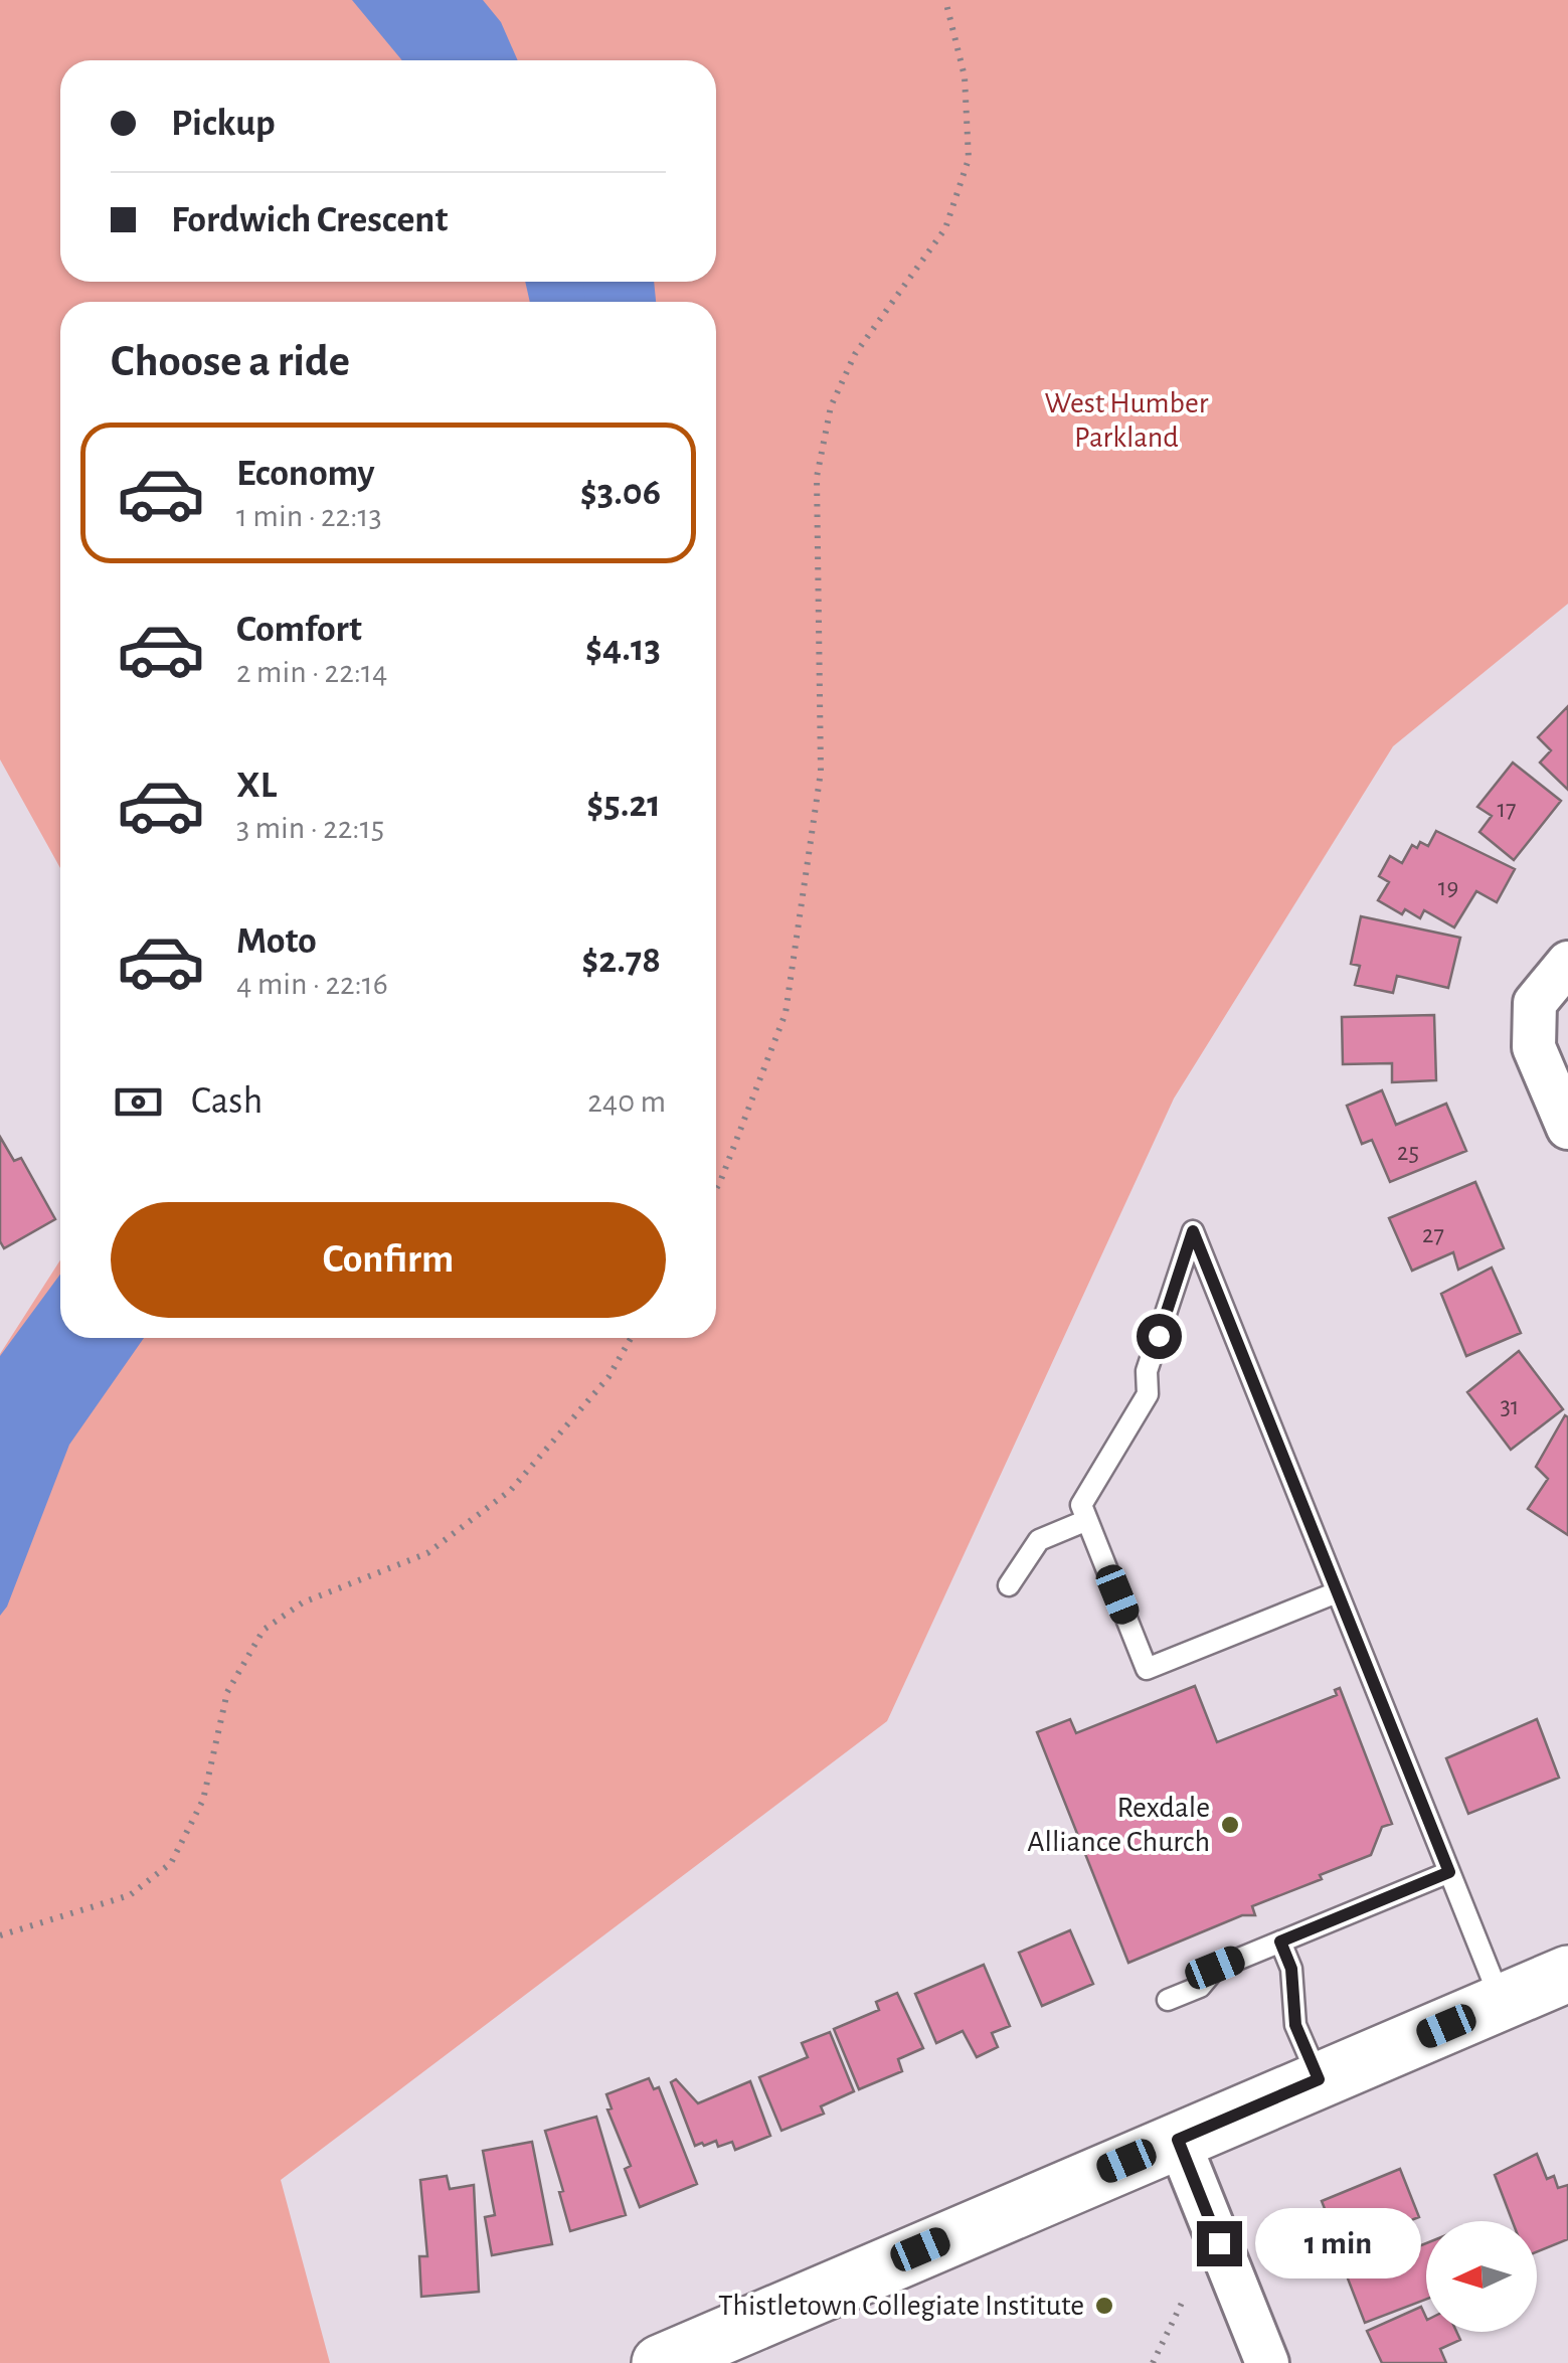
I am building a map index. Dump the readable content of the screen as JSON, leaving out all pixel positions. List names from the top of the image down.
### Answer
{
  "parks": ["West Humber Parkland"],
  "places": ["Rexdale Alliance Church", "Thistletown Collegiate Institute"],
  "house_numbers": [
    "17",
    "19",
    "25",
    "27",
    "31"
  ],
  "north": "left",
  "page": {
    "banner": ["Pickup", "Fordwich Crescent"],
    "heading": "Choose a ride",
    "list": [
      {
        "name": "Economy",
        "note": "1 min · 22:13",
        "value": "$3.06"
      },
      {
        "name": "Comfort",
        "note": "2 min · 22:14",
        "value": "$4.13"
      },
      {
        "name": "XL",
        "note": "3 min · 22:15",
        "value": "$5.21"
      },
      {
        "name": "Moto",
        "note": "4 min · 22:16",
        "value": "$2.78"
      }
    ],
    "pay": ["Cash", "240 m"],
    "buttons": "Confirm",
    "bubble": "1 min"
  }
}
